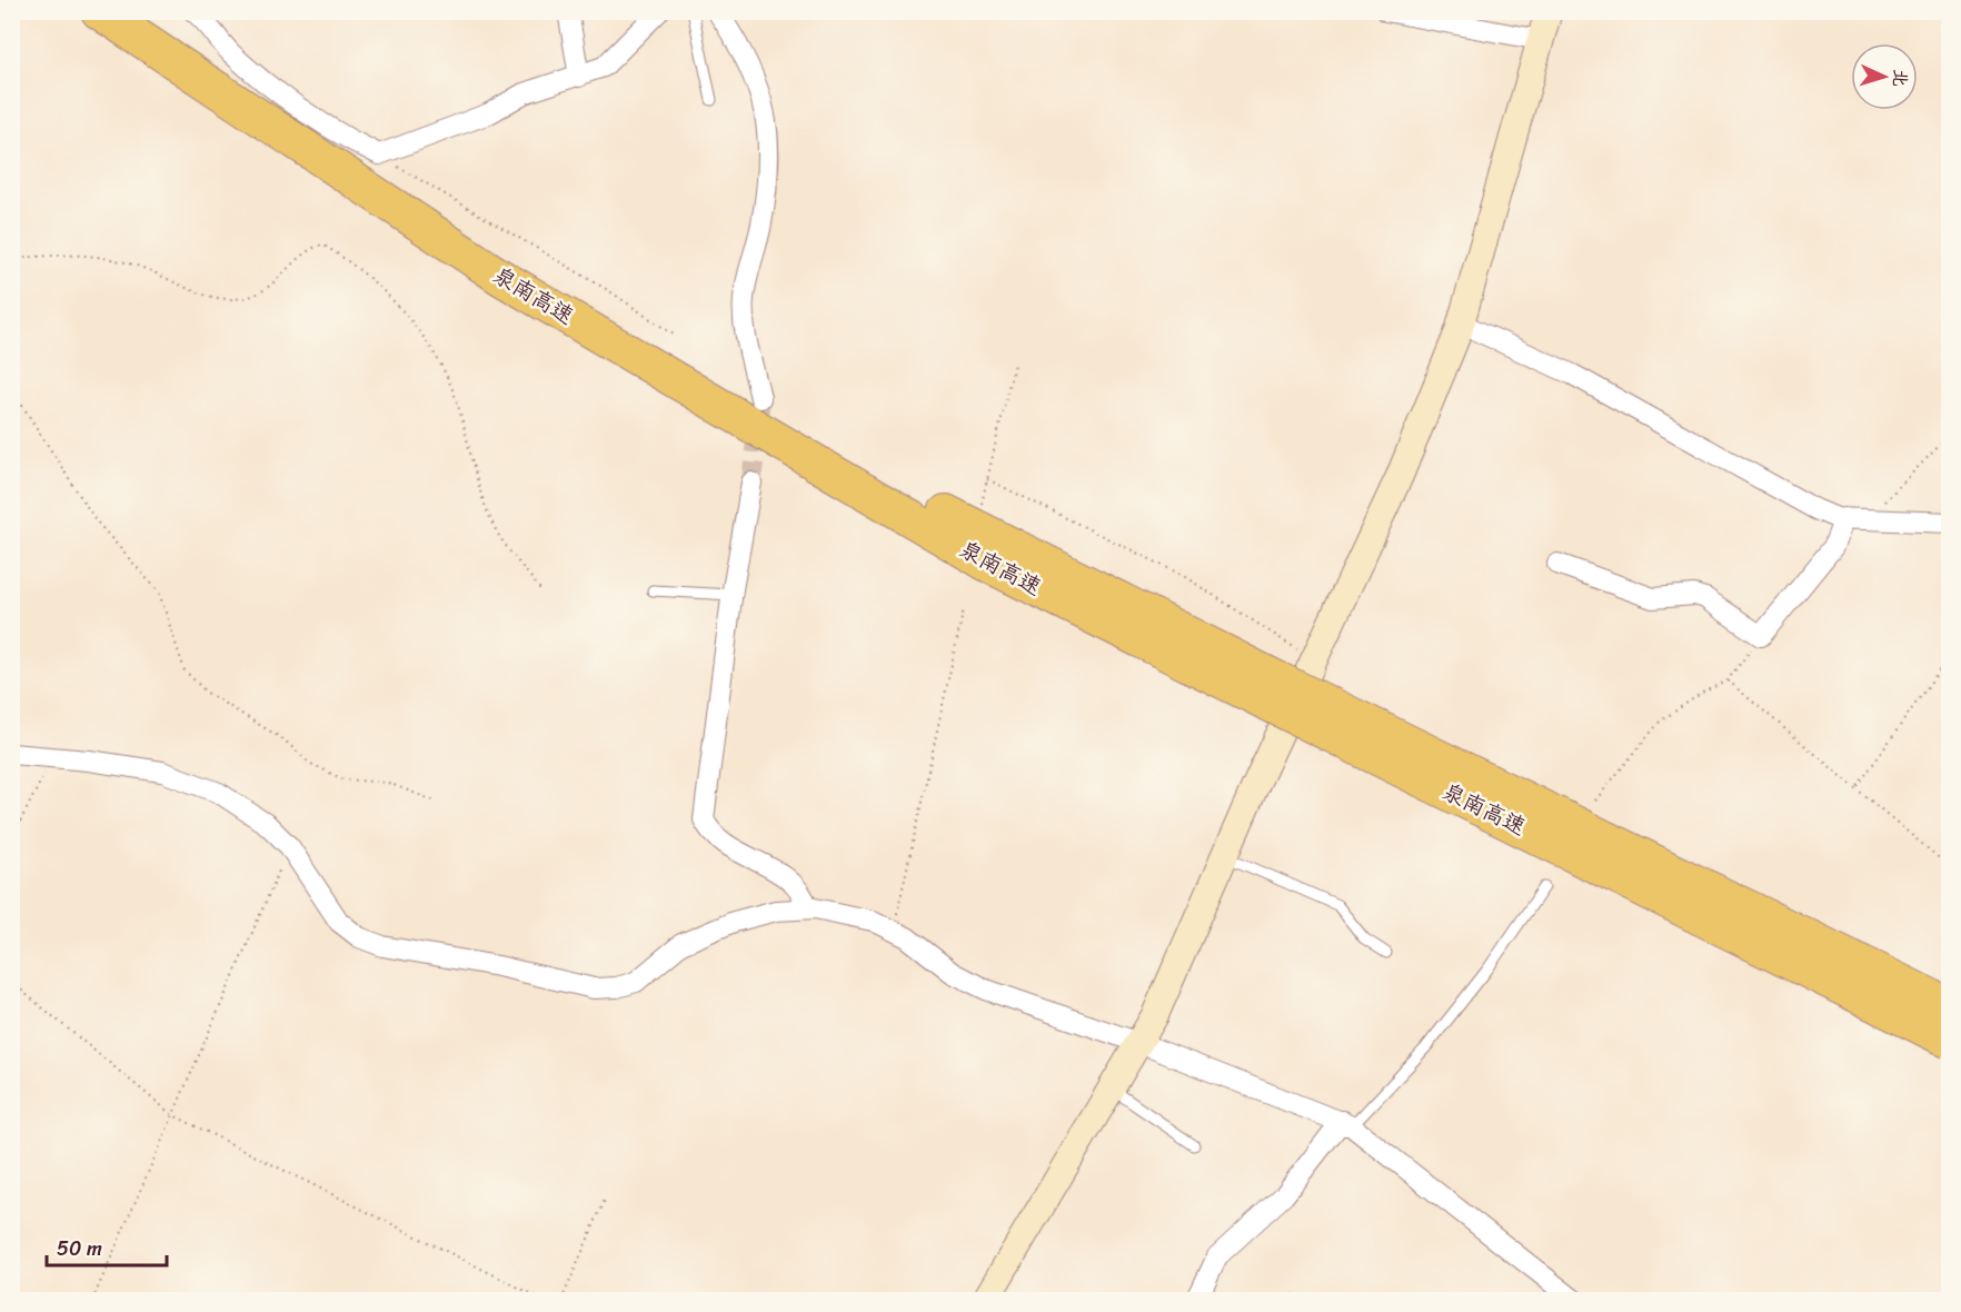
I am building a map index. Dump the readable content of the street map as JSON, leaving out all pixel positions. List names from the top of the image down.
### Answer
{
  "streets": {
    "highway": ["泉南高速"]
  },
  "scale_bar": "50 m",
  "north": "right"
}
